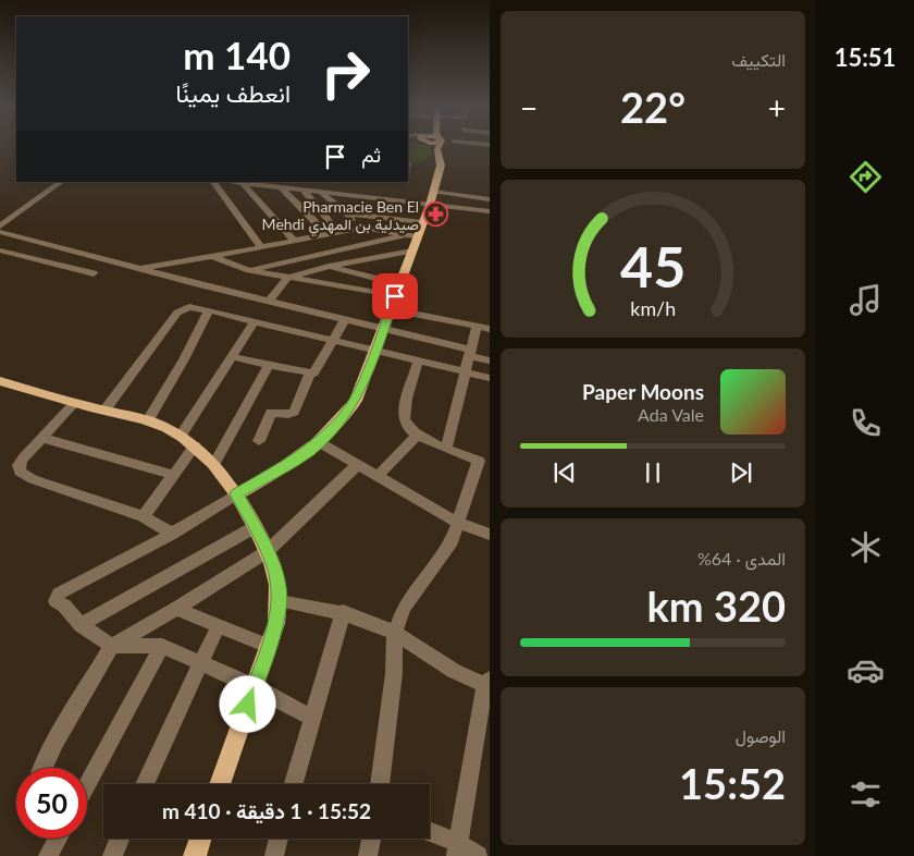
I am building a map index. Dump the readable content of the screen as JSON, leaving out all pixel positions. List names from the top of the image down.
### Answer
{
  "places": {
    "pharmacy": ["Pharmacie Ben El Mehdi صيدلية بن المهدي"]
  },
  "page": {
    "tabs": "15:51",
    "tile": [
      "التكييف",
      ["المدى · 64%", "320 km"],
      ["الوصول", "15:52"]
    ],
    "turn": ["140 m", "انعطف يمينًا"],
    "heat": ["−", "22°", "+"],
    "then": "ثم",
    "song": ["Paper Moons", "Ada Vale"],
    "limit": "50",
    "trip": "15:52 · 1 دقيقة · 410 m",
    "gauge": ["45", "km/h"]
  }
}
